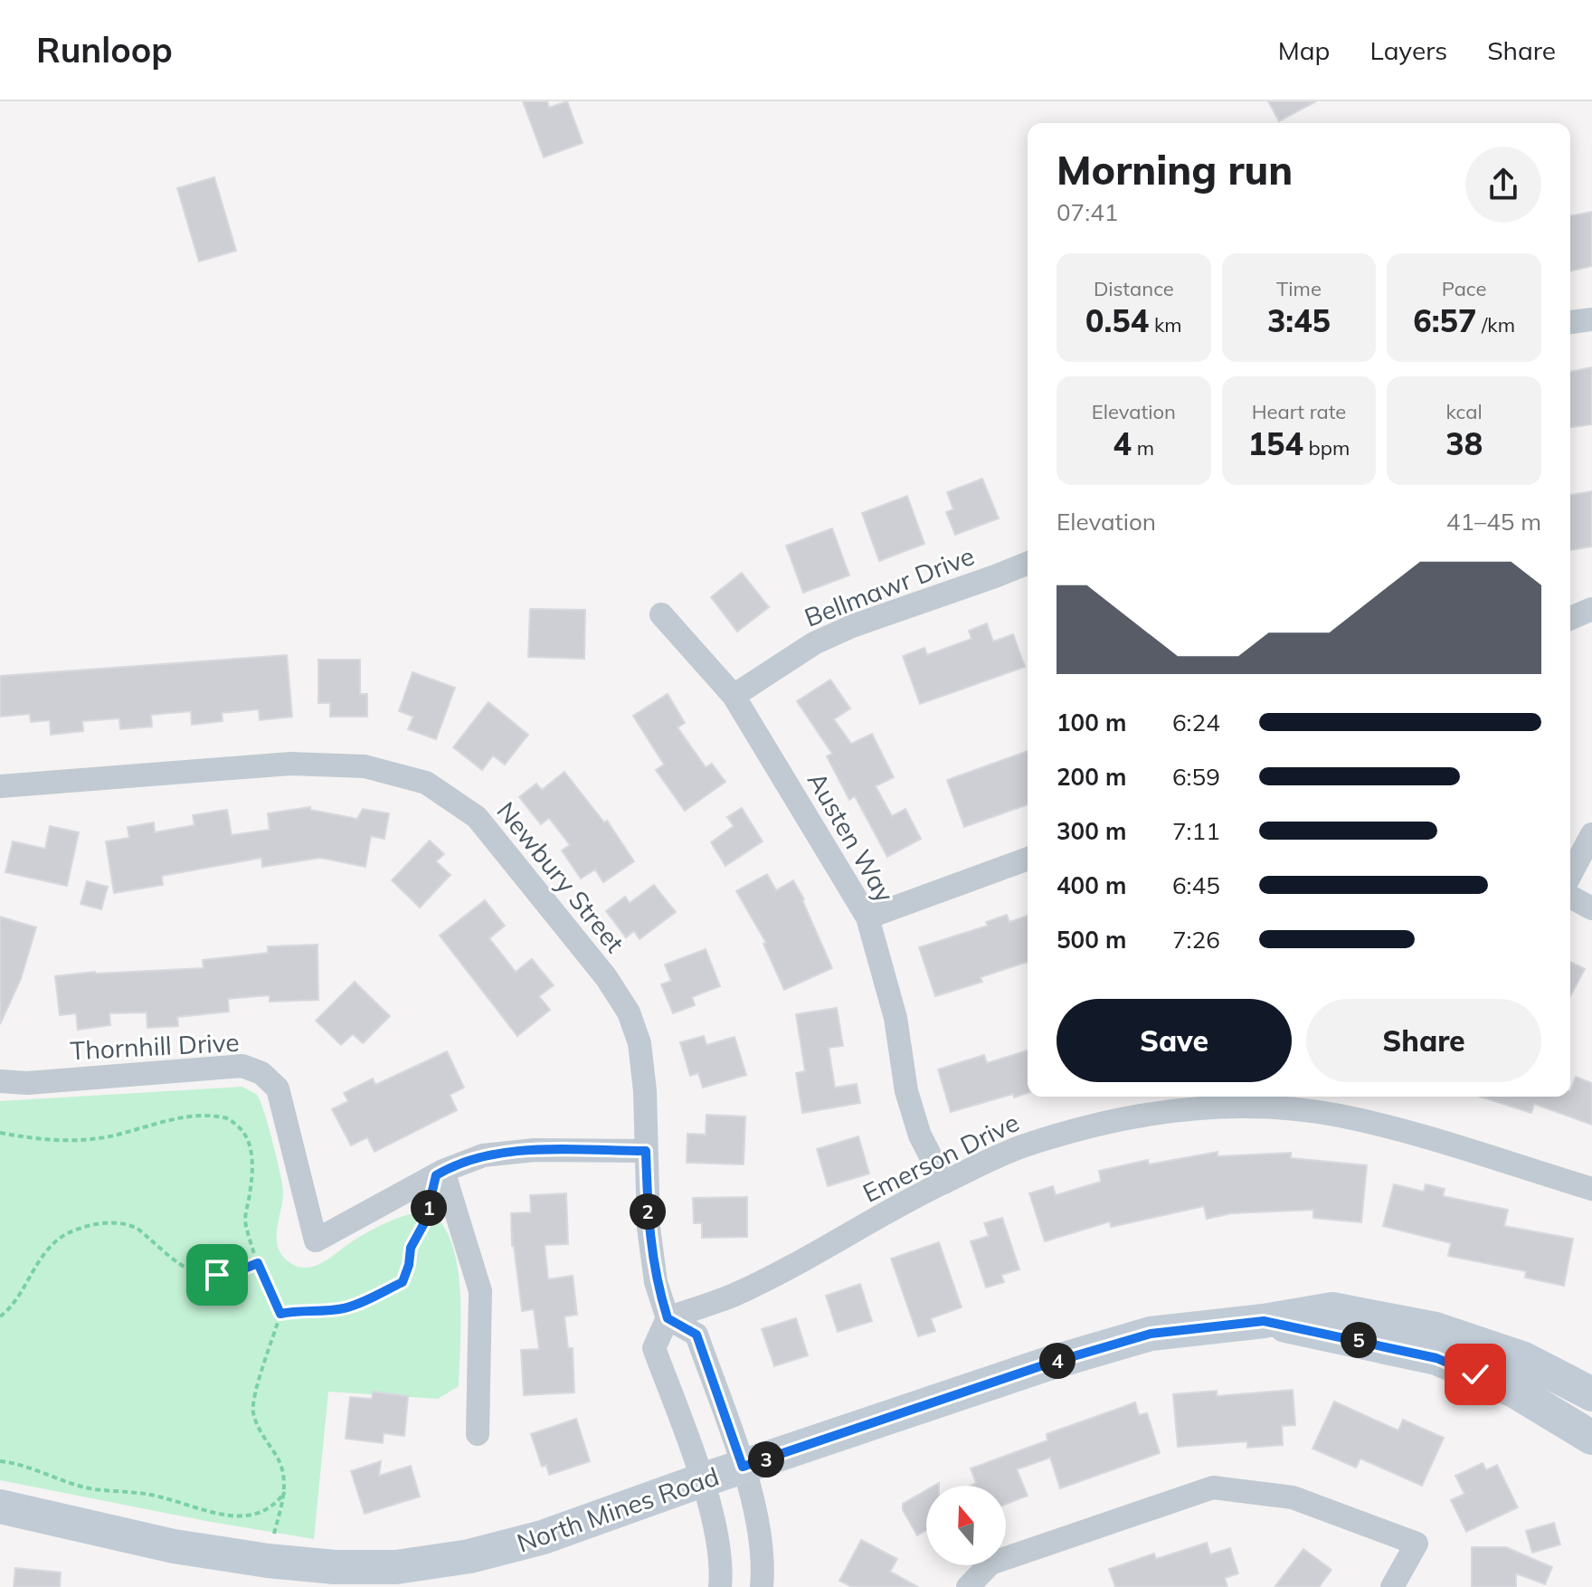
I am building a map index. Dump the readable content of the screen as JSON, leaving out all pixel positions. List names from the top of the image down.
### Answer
{
  "streets": {
    "main road": ["North Mines Road"],
    "street": [
      "Bellmawr Drive",
      "Austen Way",
      "Newbury Street",
      "Thornhill Drive",
      "Emerson Drive"
    ]
  },
  "crossings": [
    ["Bellmawr Drive", "Austen Way"],
    ["Austen Way", "Emerson Drive"],
    ["Newbury Street", "Thornhill Drive"],
    ["Newbury Street", "Emerson Drive"]
  ],
  "north": "top",
  "page": {
    "header": "Runloop",
    "nav": ["Map", "Layers", "Share"],
    "heading": ["Morning run", "07:41"],
    "stats": [
      ["Distance", "0.54 km"],
      ["Time", "3:45"],
      ["Pace", "6:57 /km"],
      ["Elevation", "4 m"],
      ["Heart rate", "154 bpm"],
      ["kcal", "38"]
    ],
    "chart": ["Elevation", "41–45 m"],
    "list": [
      {
        "name": "100 m",
        "note": "6:24"
      },
      {
        "name": "200 m",
        "note": "6:59"
      },
      {
        "name": "300 m",
        "note": "7:11"
      },
      {
        "name": "400 m",
        "note": "6:45"
      },
      {
        "name": "500 m",
        "note": "7:26"
      }
    ],
    "buttons": ["Save", "Share"],
    "pins": [
      "1",
      "2",
      "5",
      "4",
      "3"
    ]
  }
}
